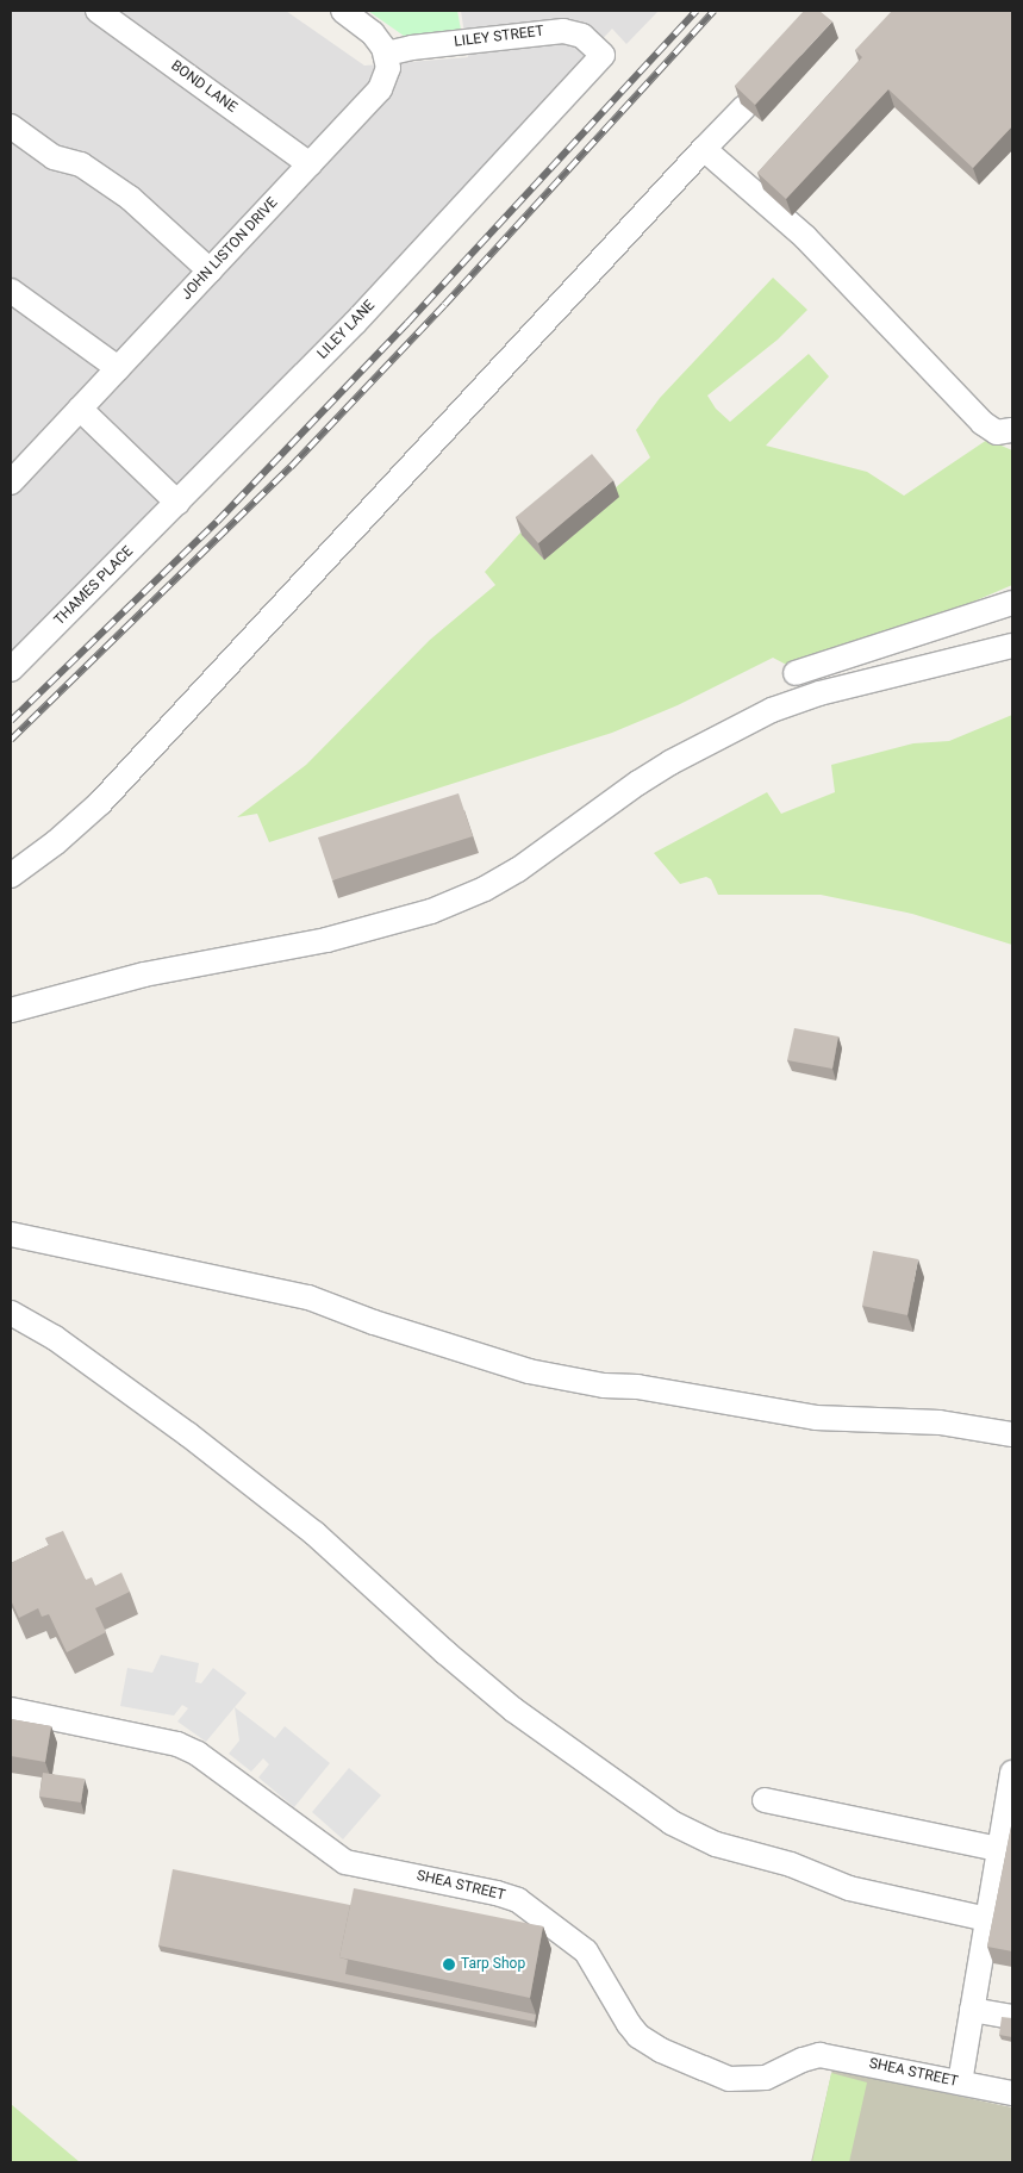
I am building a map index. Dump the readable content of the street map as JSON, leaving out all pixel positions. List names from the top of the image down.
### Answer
{
  "streets": {
    "street": [
      "LILEY STREET",
      "BOND LANE",
      "JOHN LISTON DRIVE",
      "LILEY LANE",
      "THAMES PLACE",
      "SHEA STREET"
    ]
  },
  "crossings": [
    ["LILEY STREET", "JOHN LISTON DRIVE"],
    ["LILEY STREET", "LILEY LANE"],
    ["BOND LANE", "JOHN LISTON DRIVE"],
    ["LILEY LANE", "THAMES PLACE"]
  ],
  "places": ["Tarp Shop"]
}
